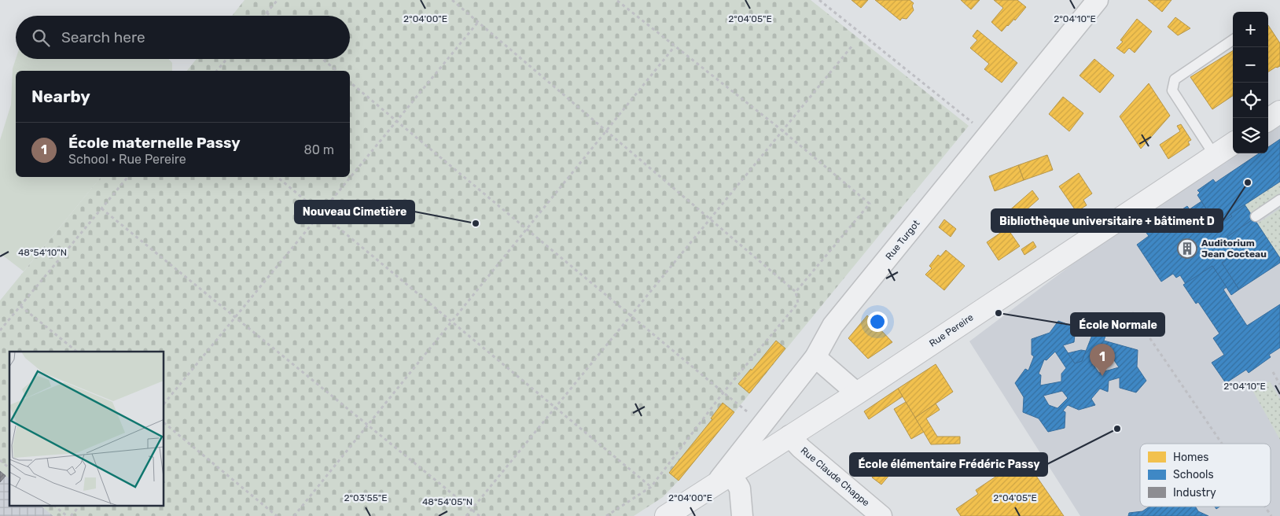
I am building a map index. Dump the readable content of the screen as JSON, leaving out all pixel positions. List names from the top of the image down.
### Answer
{
  "streets": {
    "street": ["Rue Turgot", "Rue Pereire", "Rue Claude Chappe"]
  },
  "crossings": [
    ["Rue Turgot", "Rue Pereire"],
    ["Rue Pereire", "Rue Claude Chappe"]
  ],
  "places": {
    "other": [
      "Bibliothèque universitaire + bâtiment D",
      "Nouveau Cimetière",
      "École Normale",
      "École élémentaire Frédéric Passy"
    ],
    "building": ["Auditorium Jean Cocteau"]
  },
  "legend": ["Homes", "Schools", "Industry"],
  "page": {
    "map_buttons": ["+", "−"],
    "search": "Search here",
    "heading": "Nearby",
    "list": [
      {
        "mark": "1",
        "name": "École maternelle Passy",
        "note": "School · Rue Pereire",
        "value": "80 m"
      }
    ],
    "pins": "1"
  },
  "coordinates": [
    "2°04'00\"E",
    "2°04'05\"E",
    "2°04'10\"E",
    "48°54'10\"N",
    "2°03'55\"E",
    "48°54'05\"N"
  ]
}
